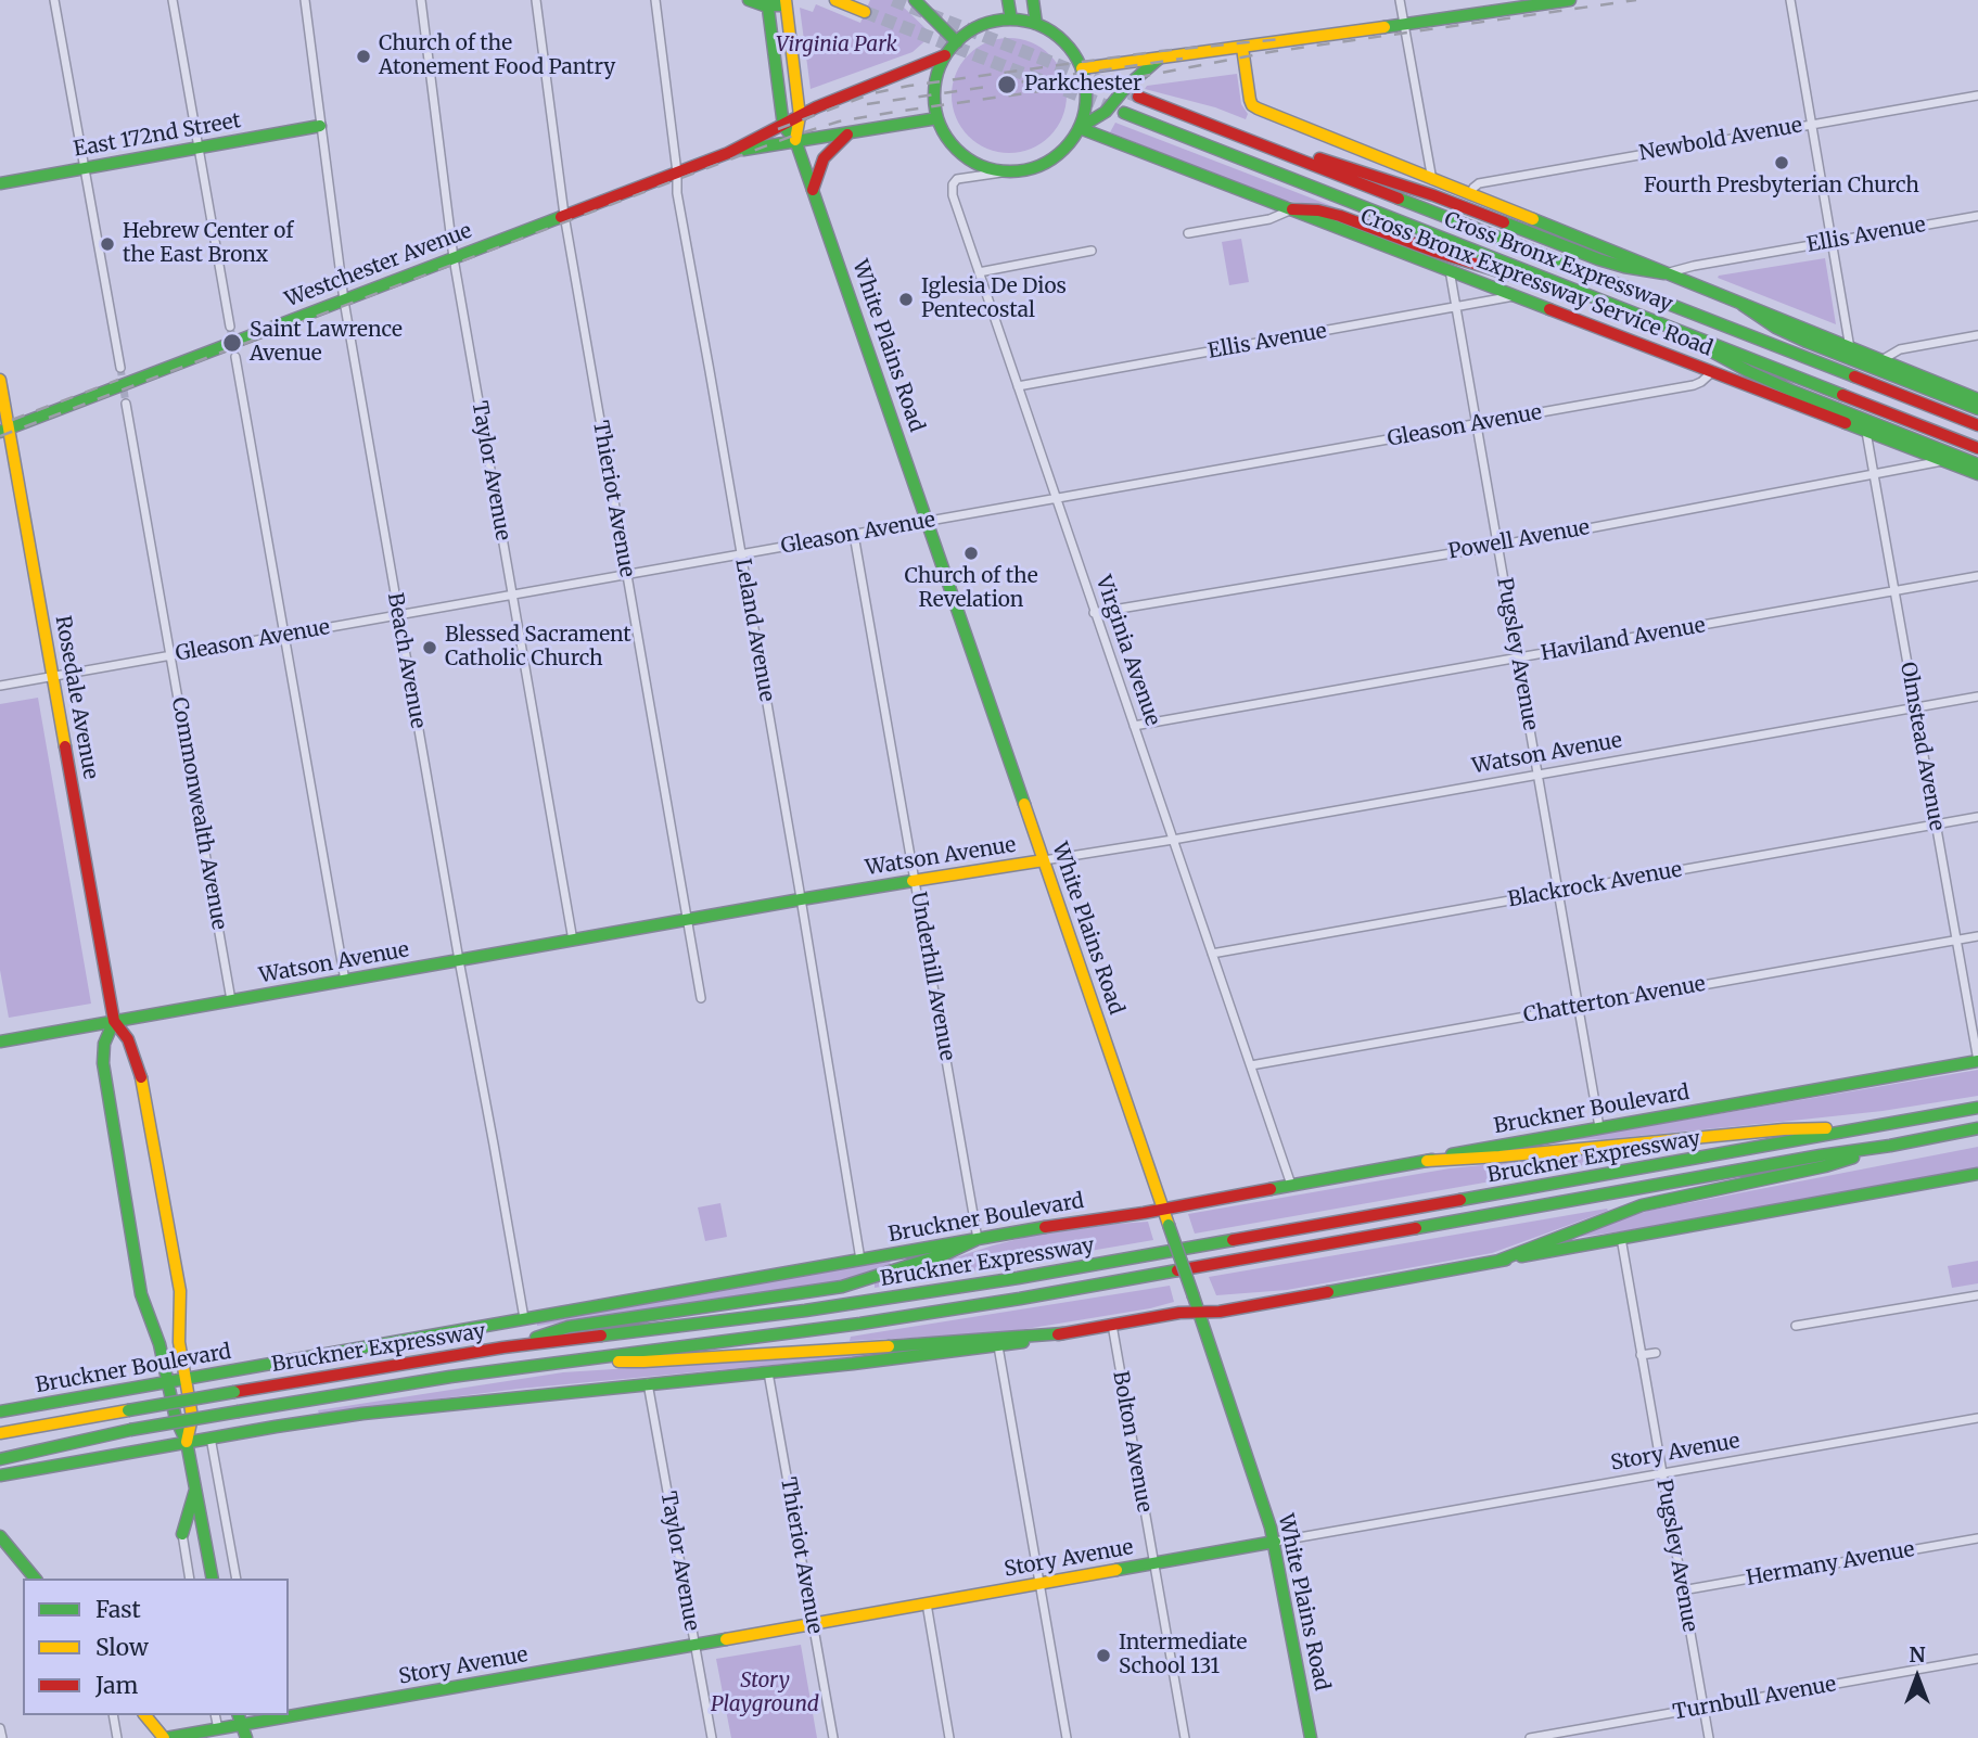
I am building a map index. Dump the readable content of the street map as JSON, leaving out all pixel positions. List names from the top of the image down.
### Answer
{
  "streets": {
    "main road": [
      "East 172nd Street",
      "Cross Bronx Expressway",
      "Westchester Avenue",
      "Cross Bronx Expressway Service Road",
      "White Plains Road",
      "Rosedale Avenue",
      "Watson Avenue",
      "Bruckner Boulevard",
      "Bruckner Expressway",
      "Story Avenue"
    ],
    "street": [
      "Newbold Avenue",
      "Ellis Avenue",
      "Gleason Avenue",
      "Taylor Avenue",
      "Thieriot Avenue",
      "Powell Avenue",
      "Leland Avenue",
      "Haviland Avenue",
      "Virginia Avenue",
      "Pugsley Avenue",
      "Beach Avenue",
      "Olmstead Avenue",
      "Commonwealth Avenue",
      "Blackrock Avenue",
      "Underhill Avenue",
      "Chatterton Avenue",
      "Bolton Avenue",
      "Hermany Avenue",
      "Turnbull Avenue"
    ]
  },
  "crossings": [
    ["East 172nd Street", "Beach Avenue"],
    ["Ellis Avenue", "Cross Bronx Expressway Service Road"],
    ["Ellis Avenue", "Virginia Avenue"],
    ["Ellis Avenue", "Pugsley Avenue"],
    ["Westchester Avenue", "Cross Bronx Expressway Service Road"],
    ["Westchester Avenue", "White Plains Road"],
    ["Westchester Avenue", "Taylor Avenue"],
    ["Westchester Avenue", "Thieriot Avenue"],
    ["Westchester Avenue", "Leland Avenue"],
    ["Westchester Avenue", "Virginia Avenue"],
    ["Westchester Avenue", "Beach Avenue"],
    ["Westchester Avenue", "Rosedale Avenue"],
    ["Cross Bronx Expressway Service Road", "Gleason Avenue"],
    ["Cross Bronx Expressway Service Road", "Powell Avenue"],
    ["Cross Bronx Expressway Service Road", "Virginia Avenue"],
    ["Cross Bronx Expressway Service Road", "Pugsley Avenue"],
    ["Cross Bronx Expressway Service Road", "Olmstead Avenue"],
    ["White Plains Road", "Gleason Avenue"],
    ["White Plains Road", "Watson Avenue"],
    ["White Plains Road", "Bruckner Boulevard"],
    ["White Plains Road", "Story Avenue"],
    ["Gleason Avenue", "Taylor Avenue"],
    ["Gleason Avenue", "Thieriot Avenue"],
    ["Gleason Avenue", "Leland Avenue"],
    ["Gleason Avenue", "Virginia Avenue"],
    ["Gleason Avenue", "Pugsley Avenue"],
    ["Gleason Avenue", "Beach Avenue"],
    ["Gleason Avenue", "Rosedale Avenue"],
    ["Gleason Avenue", "Commonwealth Avenue"],
    ["Gleason Avenue", "Underhill Avenue"],
    ["Taylor Avenue", "Watson Avenue"],
    ["Taylor Avenue", "Story Avenue"],
    ["Thieriot Avenue", "Watson Avenue"],
    ["Thieriot Avenue", "Story Avenue"],
    ["Powell Avenue", "Virginia Avenue"],
    ["Powell Avenue", "Pugsley Avenue"],
    ["Powell Avenue", "Olmstead Avenue"],
    ["Leland Avenue", "Watson Avenue"],
    ["Leland Avenue", "Bruckner Boulevard"],
    ["Haviland Avenue", "Virginia Avenue"],
    ["Haviland Avenue", "Pugsley Avenue"],
    ["Haviland Avenue", "Olmstead Avenue"],
    ["Virginia Avenue", "Watson Avenue"],
    ["Virginia Avenue", "Blackrock Avenue"],
    ["Virginia Avenue", "Chatterton Avenue"],
    ["Virginia Avenue", "Bruckner Boulevard"],
    ["Pugsley Avenue", "Watson Avenue"],
    ["Pugsley Avenue", "Blackrock Avenue"],
    ["Pugsley Avenue", "Chatterton Avenue"],
    ["Pugsley Avenue", "Bruckner Boulevard"],
    ["Pugsley Avenue", "Story Avenue"],
    ["Pugsley Avenue", "Hermany Avenue"],
    ["Pugsley Avenue", "Turnbull Avenue"],
    ["Beach Avenue", "Watson Avenue"],
    ["Beach Avenue", "Bruckner Boulevard"],
    ["Rosedale Avenue", "Watson Avenue"],
    ["Rosedale Avenue", "Bruckner Boulevard"],
    ["Olmstead Avenue", "Watson Avenue"],
    ["Olmstead Avenue", "Blackrock Avenue"],
    ["Olmstead Avenue", "Chatterton Avenue"],
    ["Olmstead Avenue", "Bruckner Boulevard"],
    ["Watson Avenue", "Commonwealth Avenue"],
    ["Watson Avenue", "Underhill Avenue"],
    ["Underhill Avenue", "Bruckner Boulevard"],
    ["Bolton Avenue", "Story Avenue"]
  ],
  "parks": ["Virginia Park", "Story Playground"],
  "places": [
    "Church of the Atonement Food Pantry",
    "Parkchester",
    "Fourth Presbyterian Church",
    "Hebrew Center of the East Bronx",
    "Iglesia De Dios Pentecostal",
    "Saint Lawrence Avenue",
    "Church of the Revelation",
    "Blessed Sacrament Catholic Church",
    "Intermediate School 131"
  ],
  "legend": ["Fast", "Slow", "Jam"],
  "north": "top"
}
